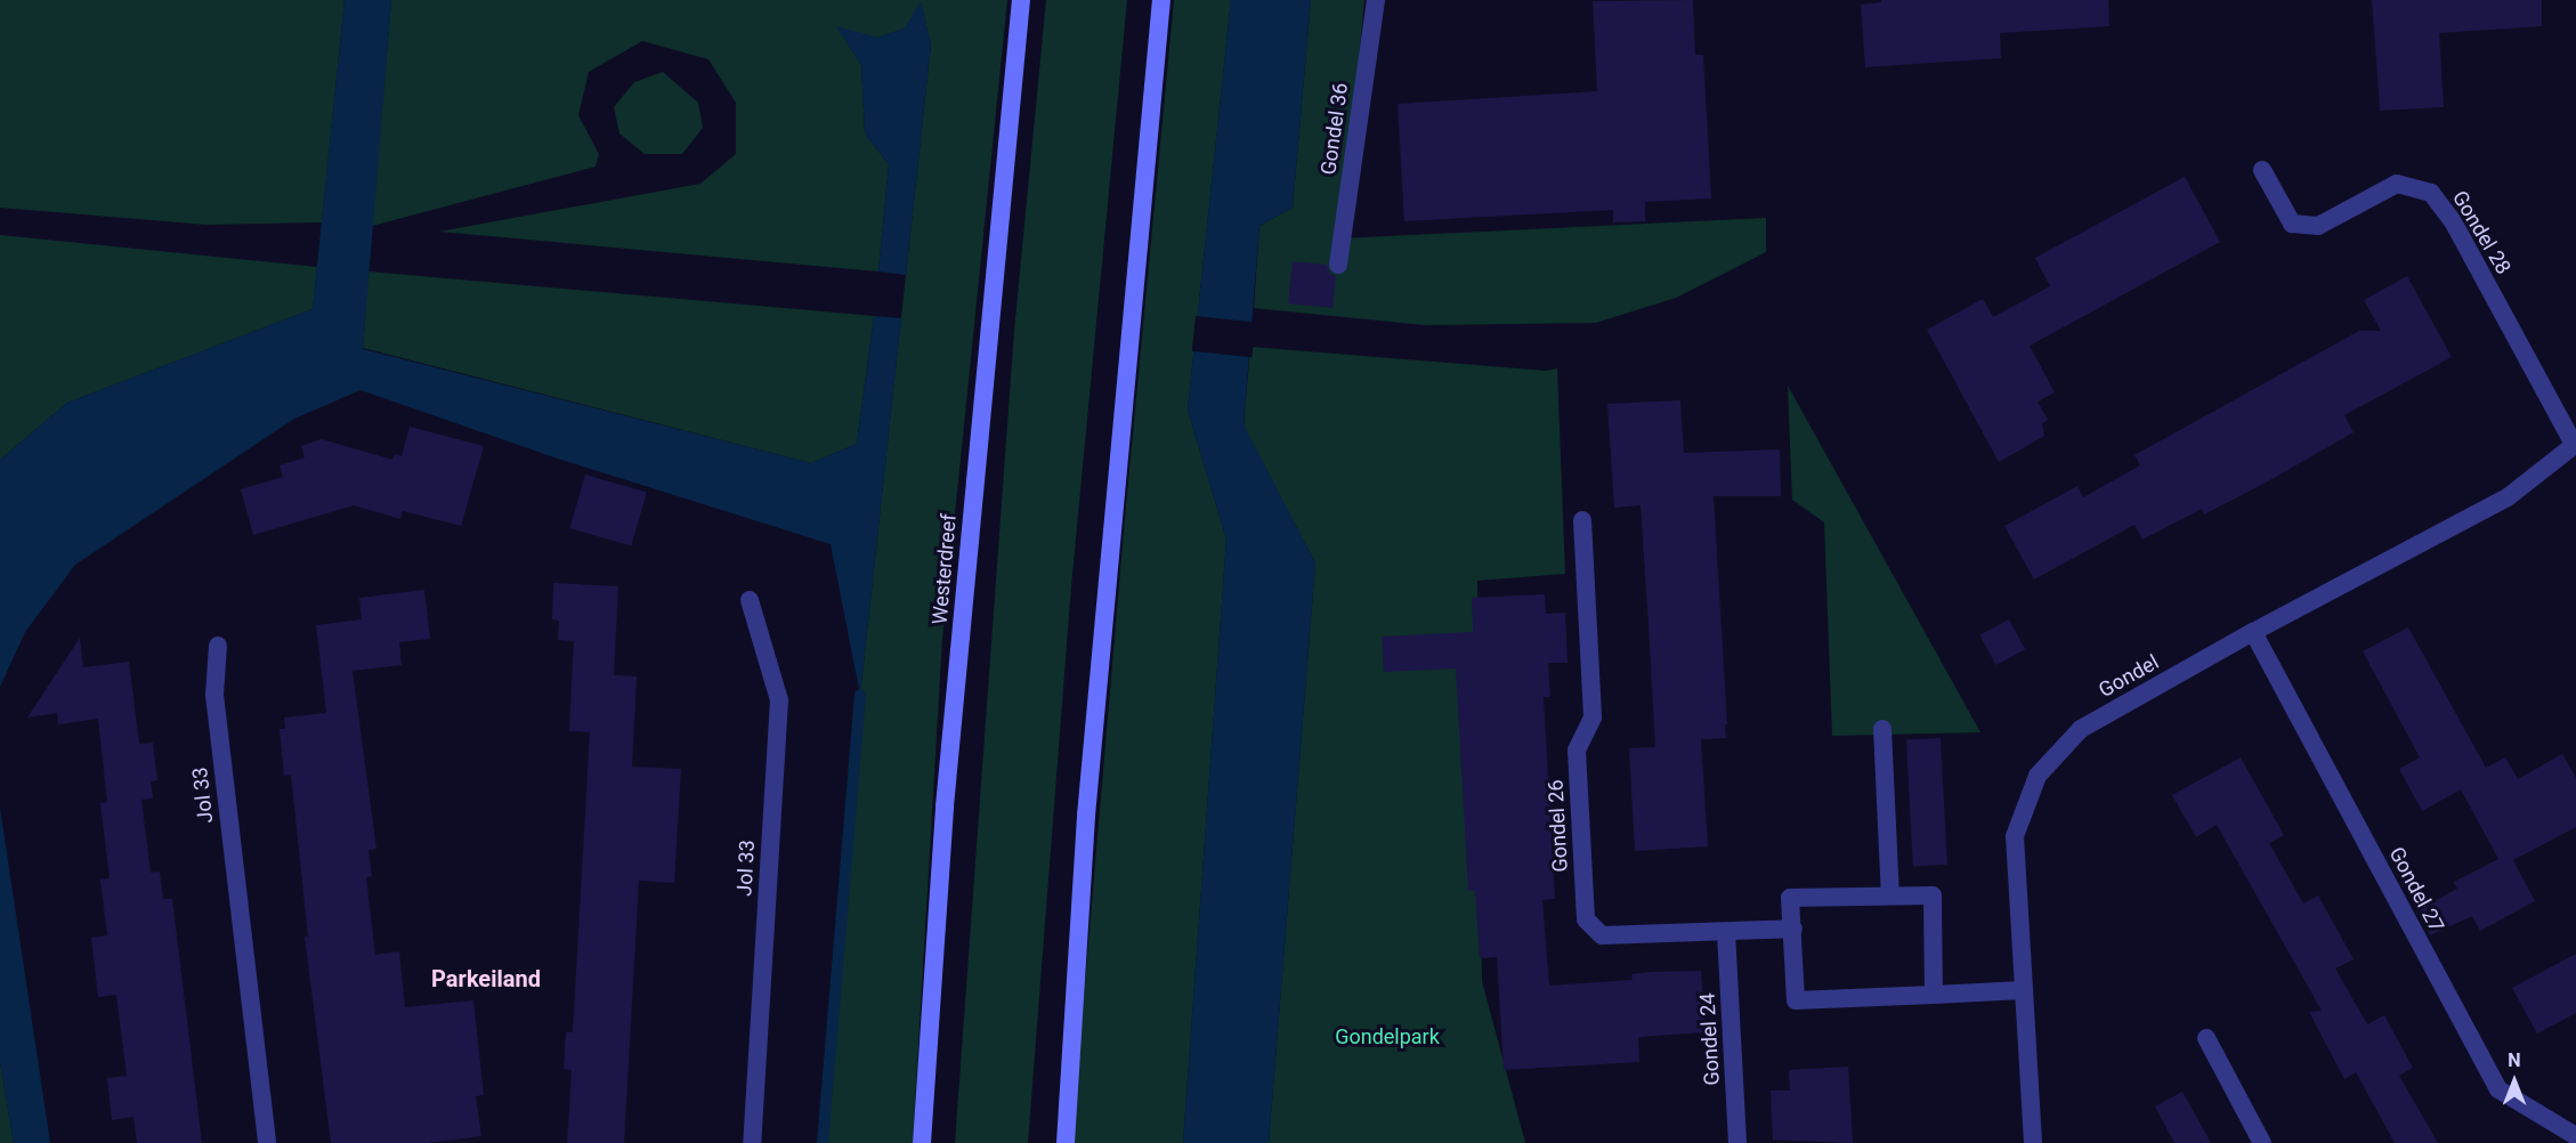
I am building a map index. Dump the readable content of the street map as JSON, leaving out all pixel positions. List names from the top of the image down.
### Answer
{
  "streets": {
    "main road": ["Westerdreef"],
    "street": [
      "Gondel 36",
      "Gondel 28",
      "Gondel",
      "Jol 33",
      "Gondel 26",
      "Gondel 27",
      "Gondel 24"
    ]
  },
  "crossings": [
    ["Gondel 28", "Gondel"],
    ["Gondel", "Gondel 27"],
    ["Gondel 26", "Gondel 24"]
  ],
  "districts": ["Parkeiland"],
  "parks": ["Gondelpark"],
  "north": "top"
}
